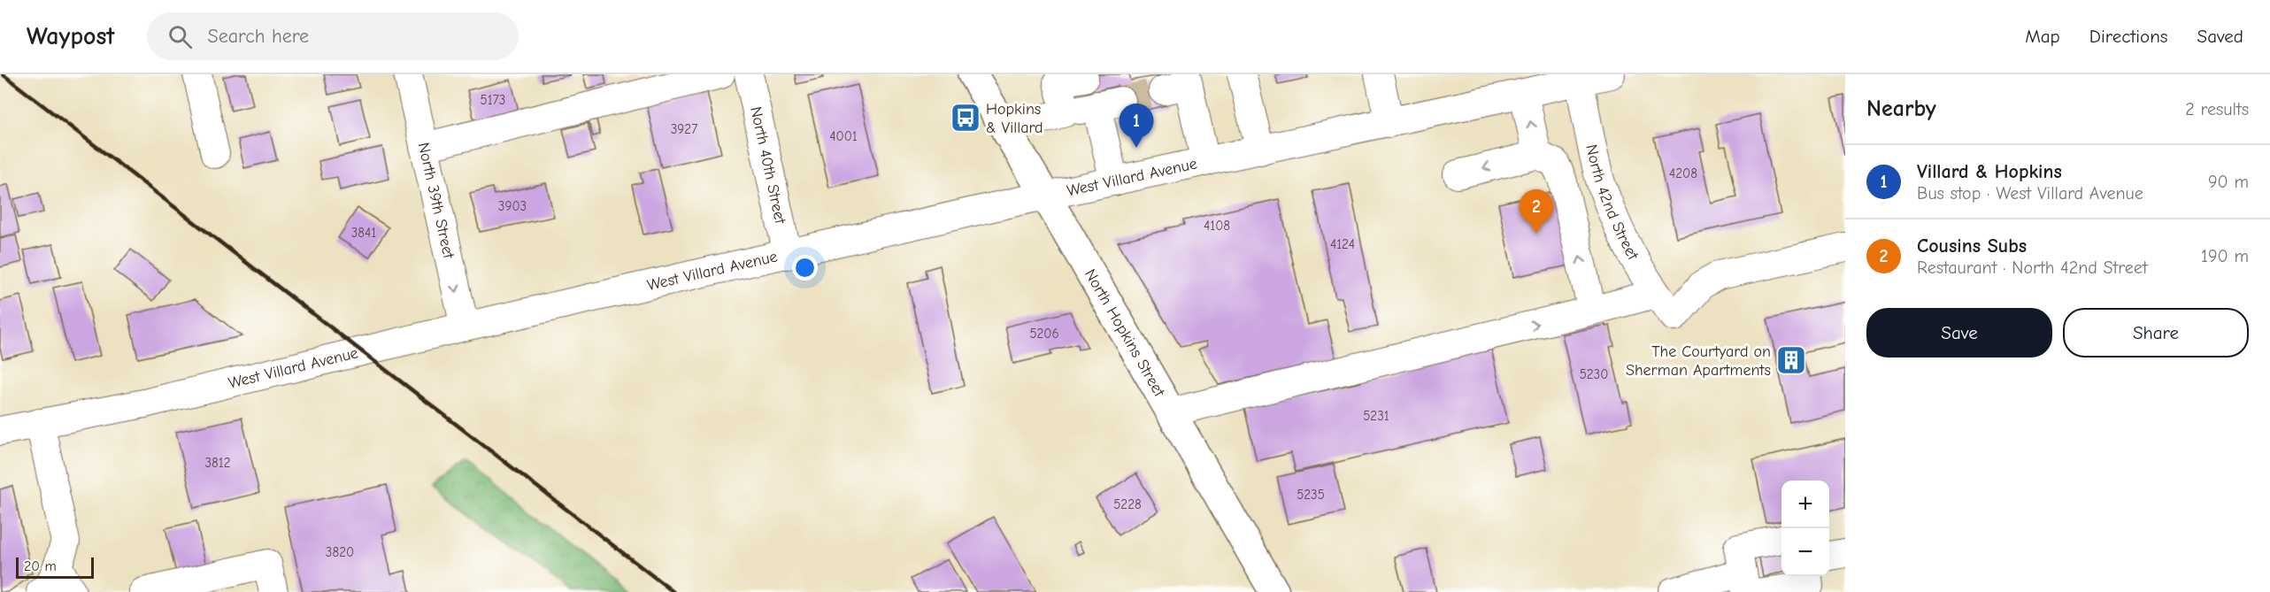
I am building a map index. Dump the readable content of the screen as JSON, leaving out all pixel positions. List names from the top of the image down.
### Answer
{
  "streets": {
    "main road": ["North Hopkins Street"],
    "street": [
      "North 40th Street",
      "West Villard Avenue",
      "North 42nd Street",
      "North 39th Street"
    ]
  },
  "crossings": [
    ["North 40th Street", "West Villard Avenue"],
    ["West Villard Avenue", "North 42nd Street"],
    ["West Villard Avenue", "North 39th Street"],
    ["West Villard Avenue", "North Hopkins Street"]
  ],
  "one_way": ["North 39th Street"],
  "places": {
    "bus stop": ["Hopkins & Villard"],
    "building": ["The Courtyard on Sherman Apartments"]
  },
  "house_numbers": [
    "5173",
    "3927",
    "4001",
    "4208",
    "3903",
    "4108",
    "3841",
    "4124",
    "5206",
    "5230",
    "5231",
    "3812",
    "5235",
    "5228",
    "3820"
  ],
  "scale_bar": "20 m",
  "page": {
    "header": "Waypost",
    "search": "Search here",
    "nav": ["Map", "Directions", "Saved"],
    "heading": ["Nearby", "2 results"],
    "pins": ["1", "2"],
    "list": [
      {
        "mark": "1",
        "name": "Villard & Hopkins",
        "note": "Bus stop · West Villard Avenue",
        "value": "90 m"
      },
      {
        "mark": "2",
        "name": "Cousins Subs",
        "note": "Restaurant · North 42nd Street",
        "value": "190 m"
      }
    ],
    "buttons": ["Save", "Share"],
    "map_buttons": ["+", "−"],
    "scale": "20 m"
  }
}
